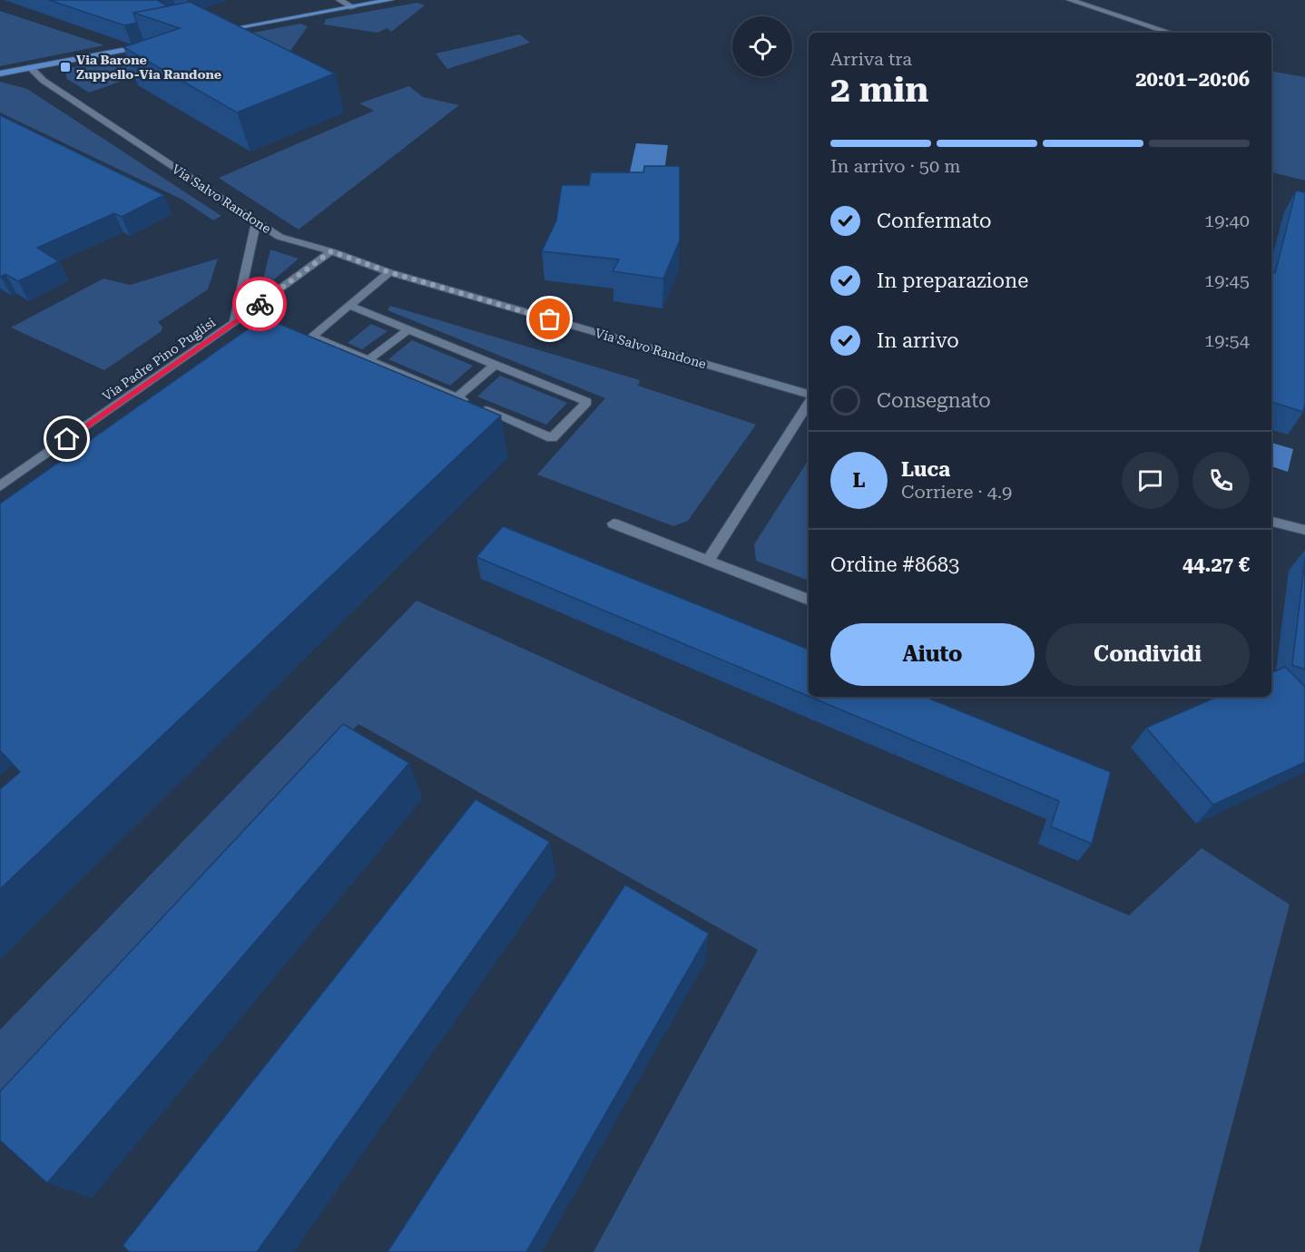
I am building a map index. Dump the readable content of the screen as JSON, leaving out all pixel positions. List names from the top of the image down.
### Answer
{
  "streets": {
    "street": ["Via Salvo Randone", "Via Padre Pino Puglisi"]
  },
  "crossings": [
    ["Via Salvo Randone", "Via Padre Pino Puglisi"]
  ],
  "places": {
    "transit": ["Via Barone Zuppello-Via Randone"]
  },
  "page": {
    "heading": ["2 min", "Arriva tra", "20:01–20:06"],
    "panel": [
      "Luca",
      "Corriere · 4.9",
      "Ordine #8683",
      "44.27 €"
    ],
    "bar": "In arrivo · 50 m",
    "list": [
      ["Confermato", "19:40"],
      ["In preparazione", "19:45"],
      ["In arrivo", "19:54"],
      "Consegnato"
    ],
    "round": "L",
    "buttons": ["Aiuto", "Condividi"]
  }
}
